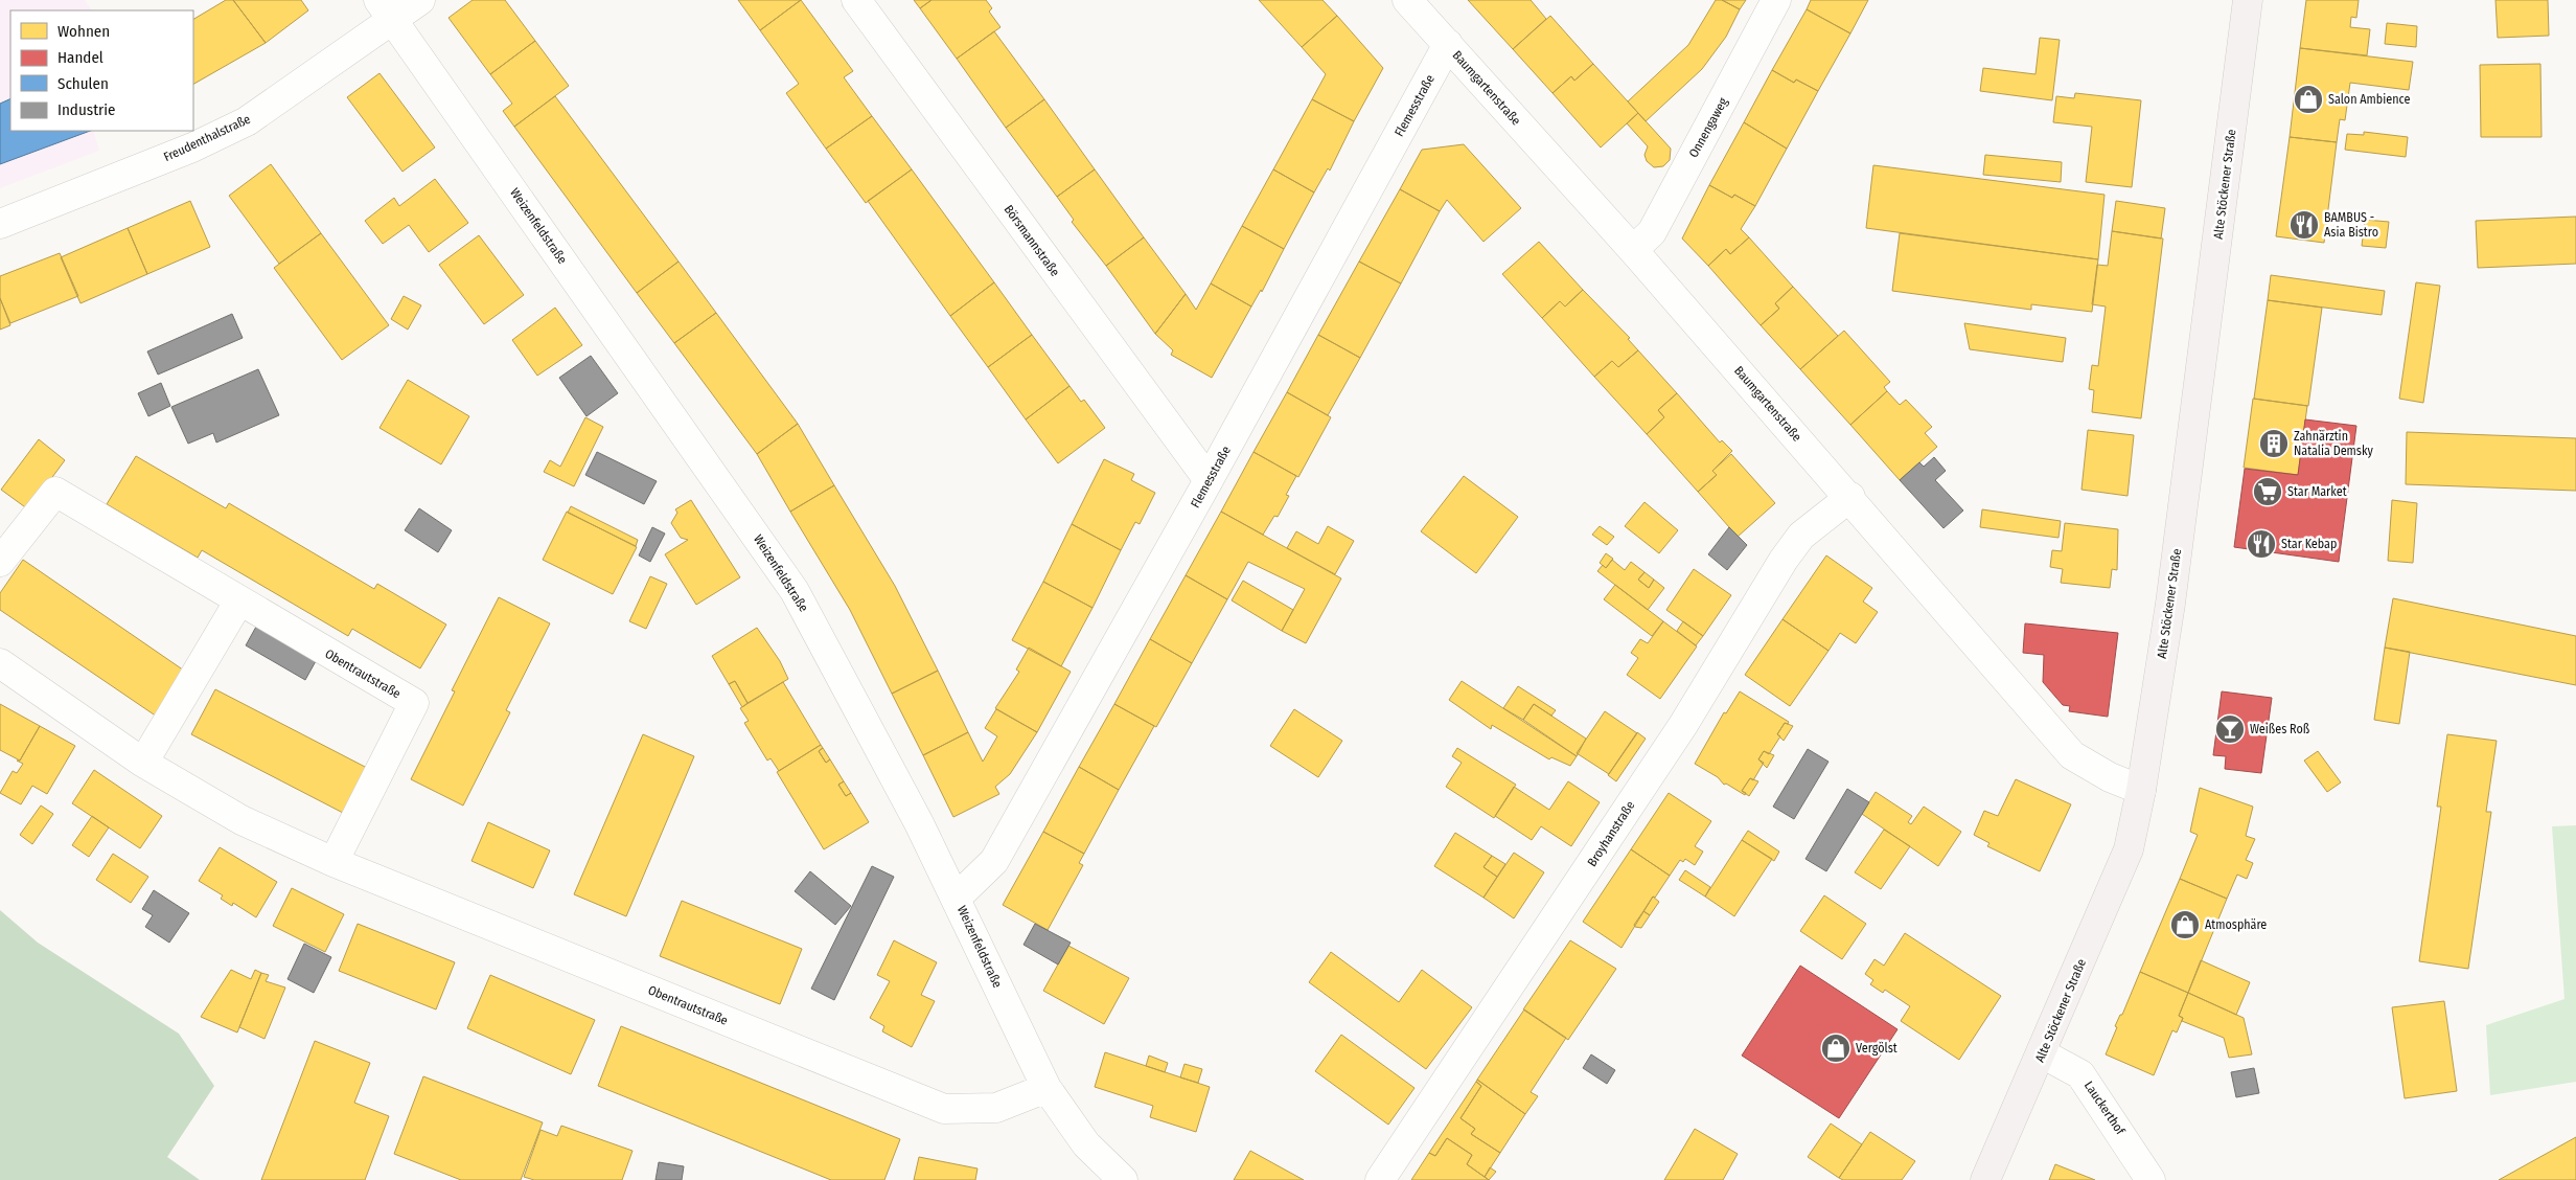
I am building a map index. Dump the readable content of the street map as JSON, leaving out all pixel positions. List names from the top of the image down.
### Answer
{
  "streets": {
    "street": [
      "Baumgartenstraße",
      "Flemesstraße",
      "Onnengaweg",
      "Freudenthalstraße",
      "Alte Stöckener Straße",
      "Weizenfeldstraße",
      "Börsmannstraße",
      "Obentrautstraße",
      "Broyhanstraße",
      "Lauckerthof"
    ]
  },
  "crossings": [
    ["Baumgartenstraße", "Flemesstraße"],
    ["Baumgartenstraße", "Onnengaweg"],
    ["Baumgartenstraße", "Alte Stöckener Straße"],
    ["Baumgartenstraße", "Broyhanstraße"],
    ["Flemesstraße", "Weizenfeldstraße"],
    ["Flemesstraße", "Börsmannstraße"],
    ["Freudenthalstraße", "Weizenfeldstraße"],
    ["Alte Stöckener Straße", "Lauckerthof"],
    ["Weizenfeldstraße", "Obentrautstraße"]
  ],
  "places": {
    "shop": ["Salon Ambience", "Atmosphäre", "Vergölst"],
    "restaurant": ["BAMBUS - Asia Bistro", "Star Kebap"],
    "building": ["Zahnärztin Natalia Demsky"],
    "supermarket": ["Star Market"],
    "bar": ["Weißes Roß"]
  },
  "legend": [
    "Wohnen",
    "Handel",
    "Schulen",
    "Industrie"
  ]
}
